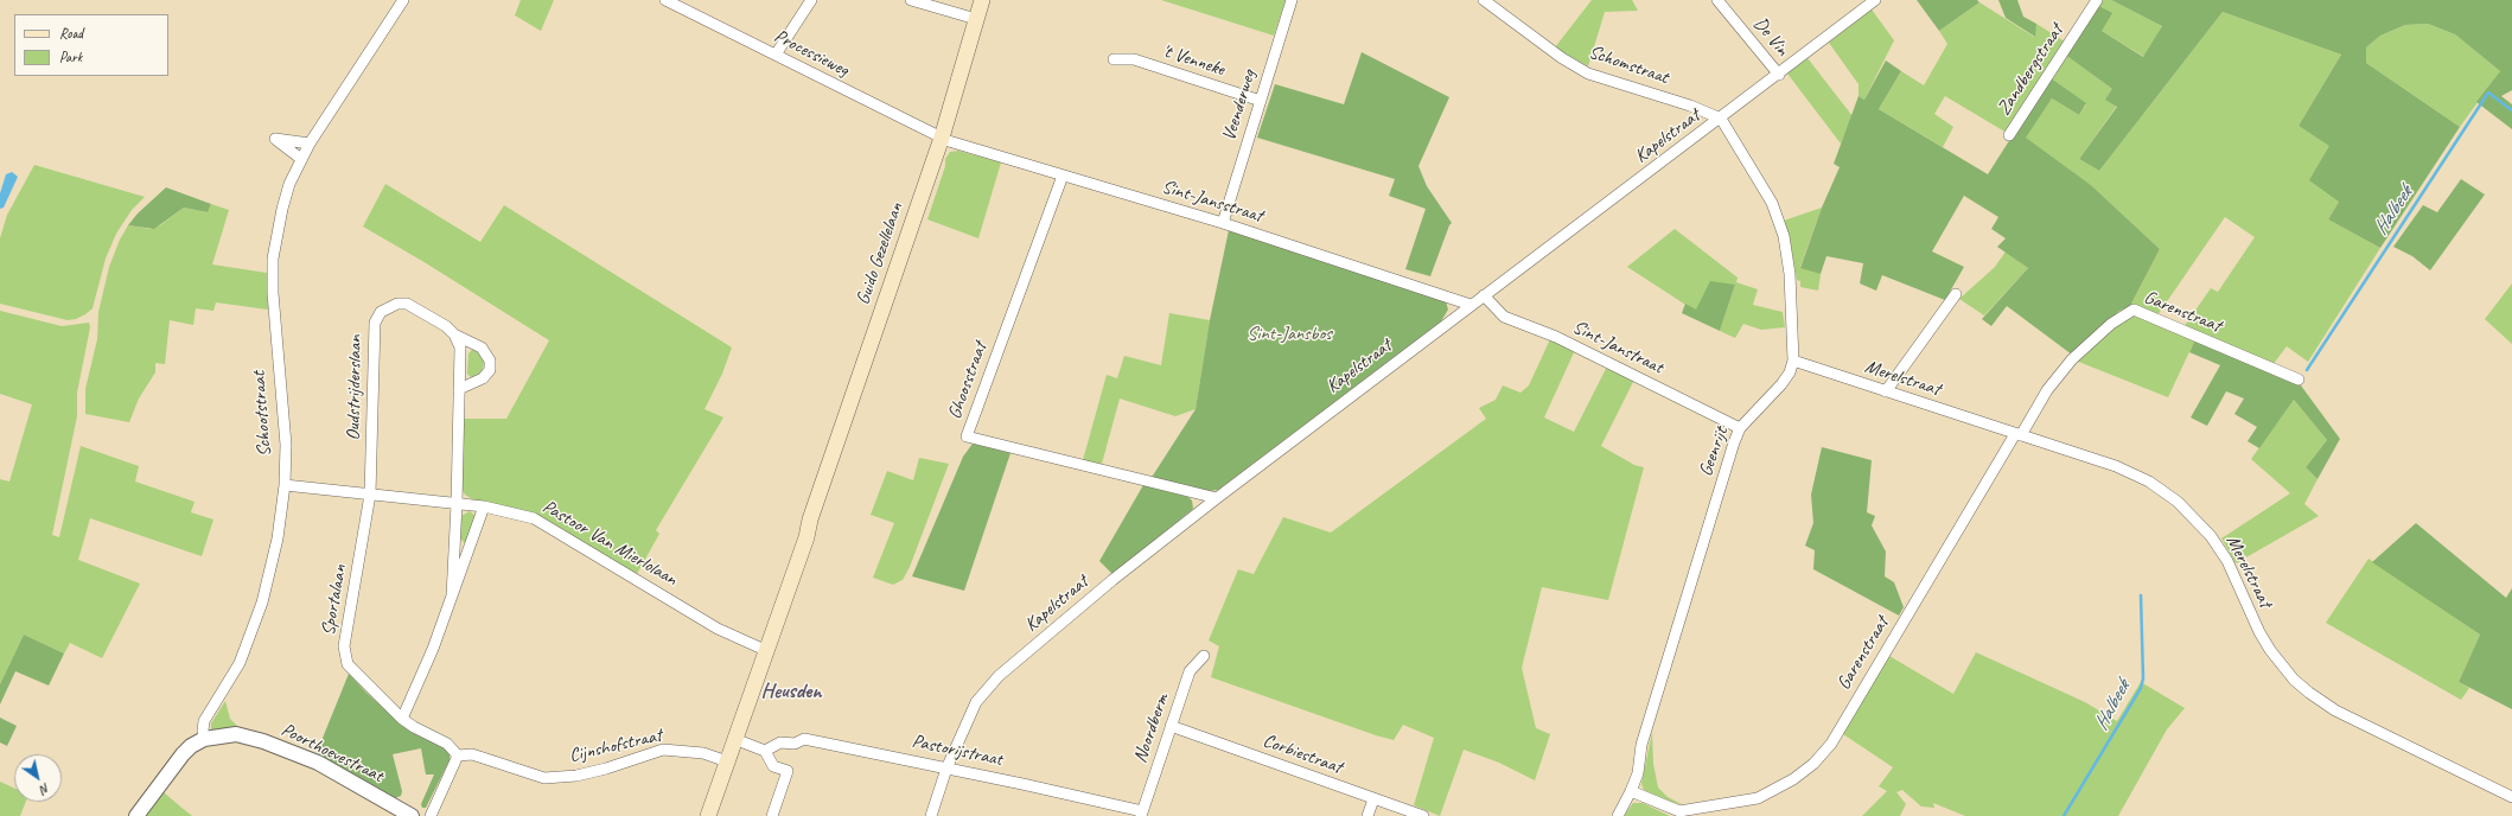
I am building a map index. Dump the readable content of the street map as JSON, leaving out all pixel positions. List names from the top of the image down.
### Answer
{
  "streets": {
    "main road": ["Guido Gezellelaan"],
    "street": [
      "De Vin",
      "Processieweg",
      "'t Venneke",
      "Schomstraat",
      "Zandbergstraat",
      "Veenderweg",
      "Kapelstraat",
      "Sint-Jansstraat",
      "Garenstraat",
      "Sint-Janstraat",
      "Merelstraat",
      "Ghoosstraat",
      "Oudstrijderslaan",
      "Schootstraat",
      "Geenrijt",
      "Pastoor Van Mierlolaan",
      "Sportalaan",
      "Noordberm",
      "Cijnshofstraat",
      "Pastorijstraat",
      "Poorthoevestraat",
      "Corbiestraat"
    ]
  },
  "crossings": [
    ["De Vin", "Kapelstraat"],
    ["Processieweg", "Sint-Jansstraat"],
    ["Processieweg", "Guido Gezellelaan"],
    ["'t Venneke", "Veenderweg"],
    ["Schomstraat", "Kapelstraat"],
    ["Schomstraat", "Geenrijt"],
    ["Veenderweg", "Sint-Jansstraat"],
    ["Kapelstraat", "Sint-Jansstraat"],
    ["Kapelstraat", "Sint-Janstraat"],
    ["Kapelstraat", "Ghoosstraat"],
    ["Kapelstraat", "Geenrijt"],
    ["Kapelstraat", "Pastorijstraat"],
    ["Sint-Jansstraat", "Guido Gezellelaan"],
    ["Sint-Jansstraat", "Ghoosstraat"],
    ["Guido Gezellelaan", "Pastoor Van Mierlolaan"],
    ["Guido Gezellelaan", "Cijnshofstraat"],
    ["Garenstraat", "Merelstraat"],
    ["Garenstraat", "Geenrijt"],
    ["Sint-Janstraat", "Geenrijt"],
    ["Merelstraat", "Geenrijt"],
    ["Oudstrijderslaan", "Pastoor Van Mierlolaan"],
    ["Oudstrijderslaan", "Sportalaan"],
    ["Schootstraat", "Pastoor Van Mierlolaan"],
    ["Schootstraat", "Poorthoevestraat"],
    ["Pastoor Van Mierlolaan", "Sportalaan"],
    ["Sportalaan", "Cijnshofstraat"],
    ["Noordberm", "Pastorijstraat"],
    ["Noordberm", "Corbiestraat"]
  ],
  "districts": ["Heusden"],
  "water": ["Halbeek"],
  "parks": ["Sint-Jansbos"],
  "legend": ["Road", "Park"],
  "north": "bottom right"
}
